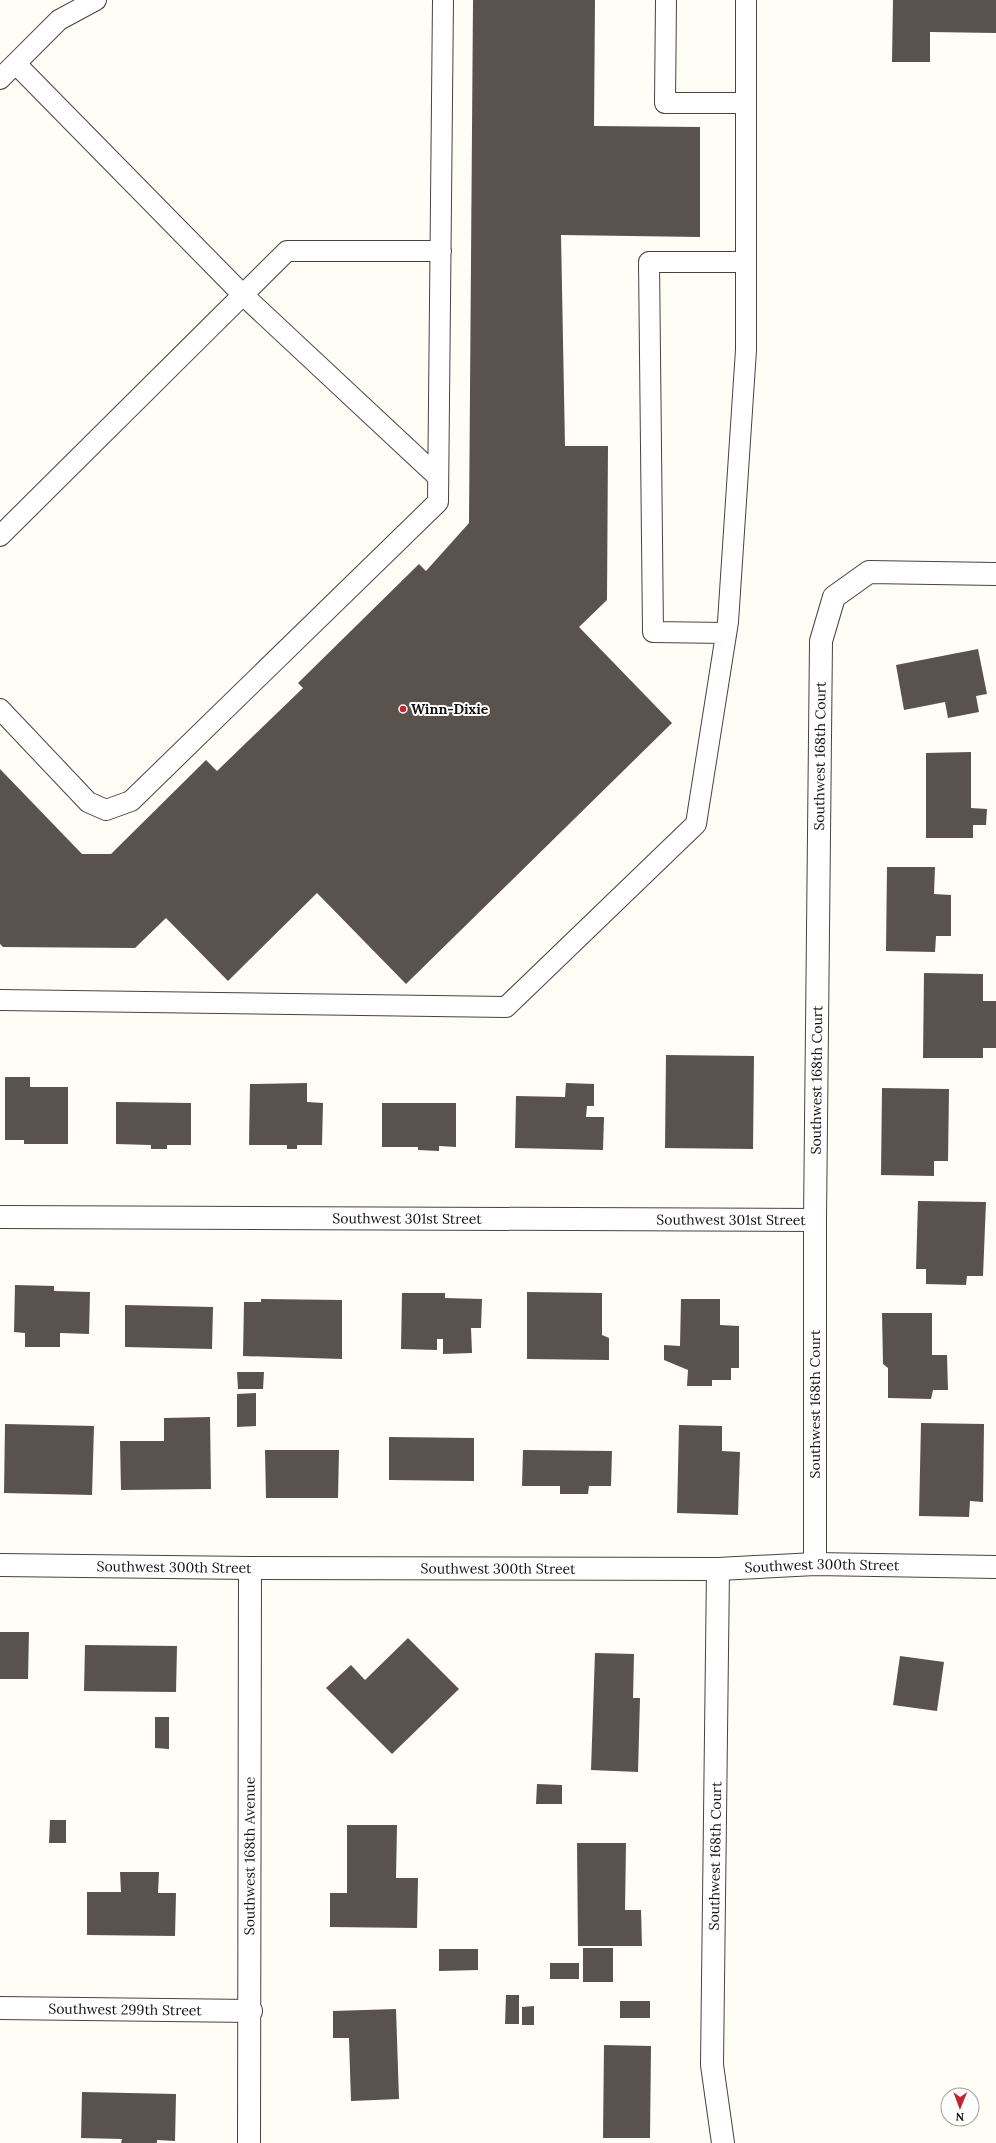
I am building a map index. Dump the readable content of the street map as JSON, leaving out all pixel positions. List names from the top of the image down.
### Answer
{
  "streets": {
    "street": [
      "Southwest 168th Court",
      "Southwest 301st Street",
      "Southwest 300th Street",
      "Southwest 168th Avenue",
      "Southwest 299th Street"
    ]
  },
  "crossings": [
    ["Southwest 168th Court", "Southwest 301st Street"],
    ["Southwest 168th Court", "Southwest 300th Street"],
    ["Southwest 300th Street", "Southwest 168th Avenue"],
    ["Southwest 168th Avenue", "Southwest 299th Street"]
  ],
  "places": ["Winn-Dixie"],
  "north": "bottom"
}
